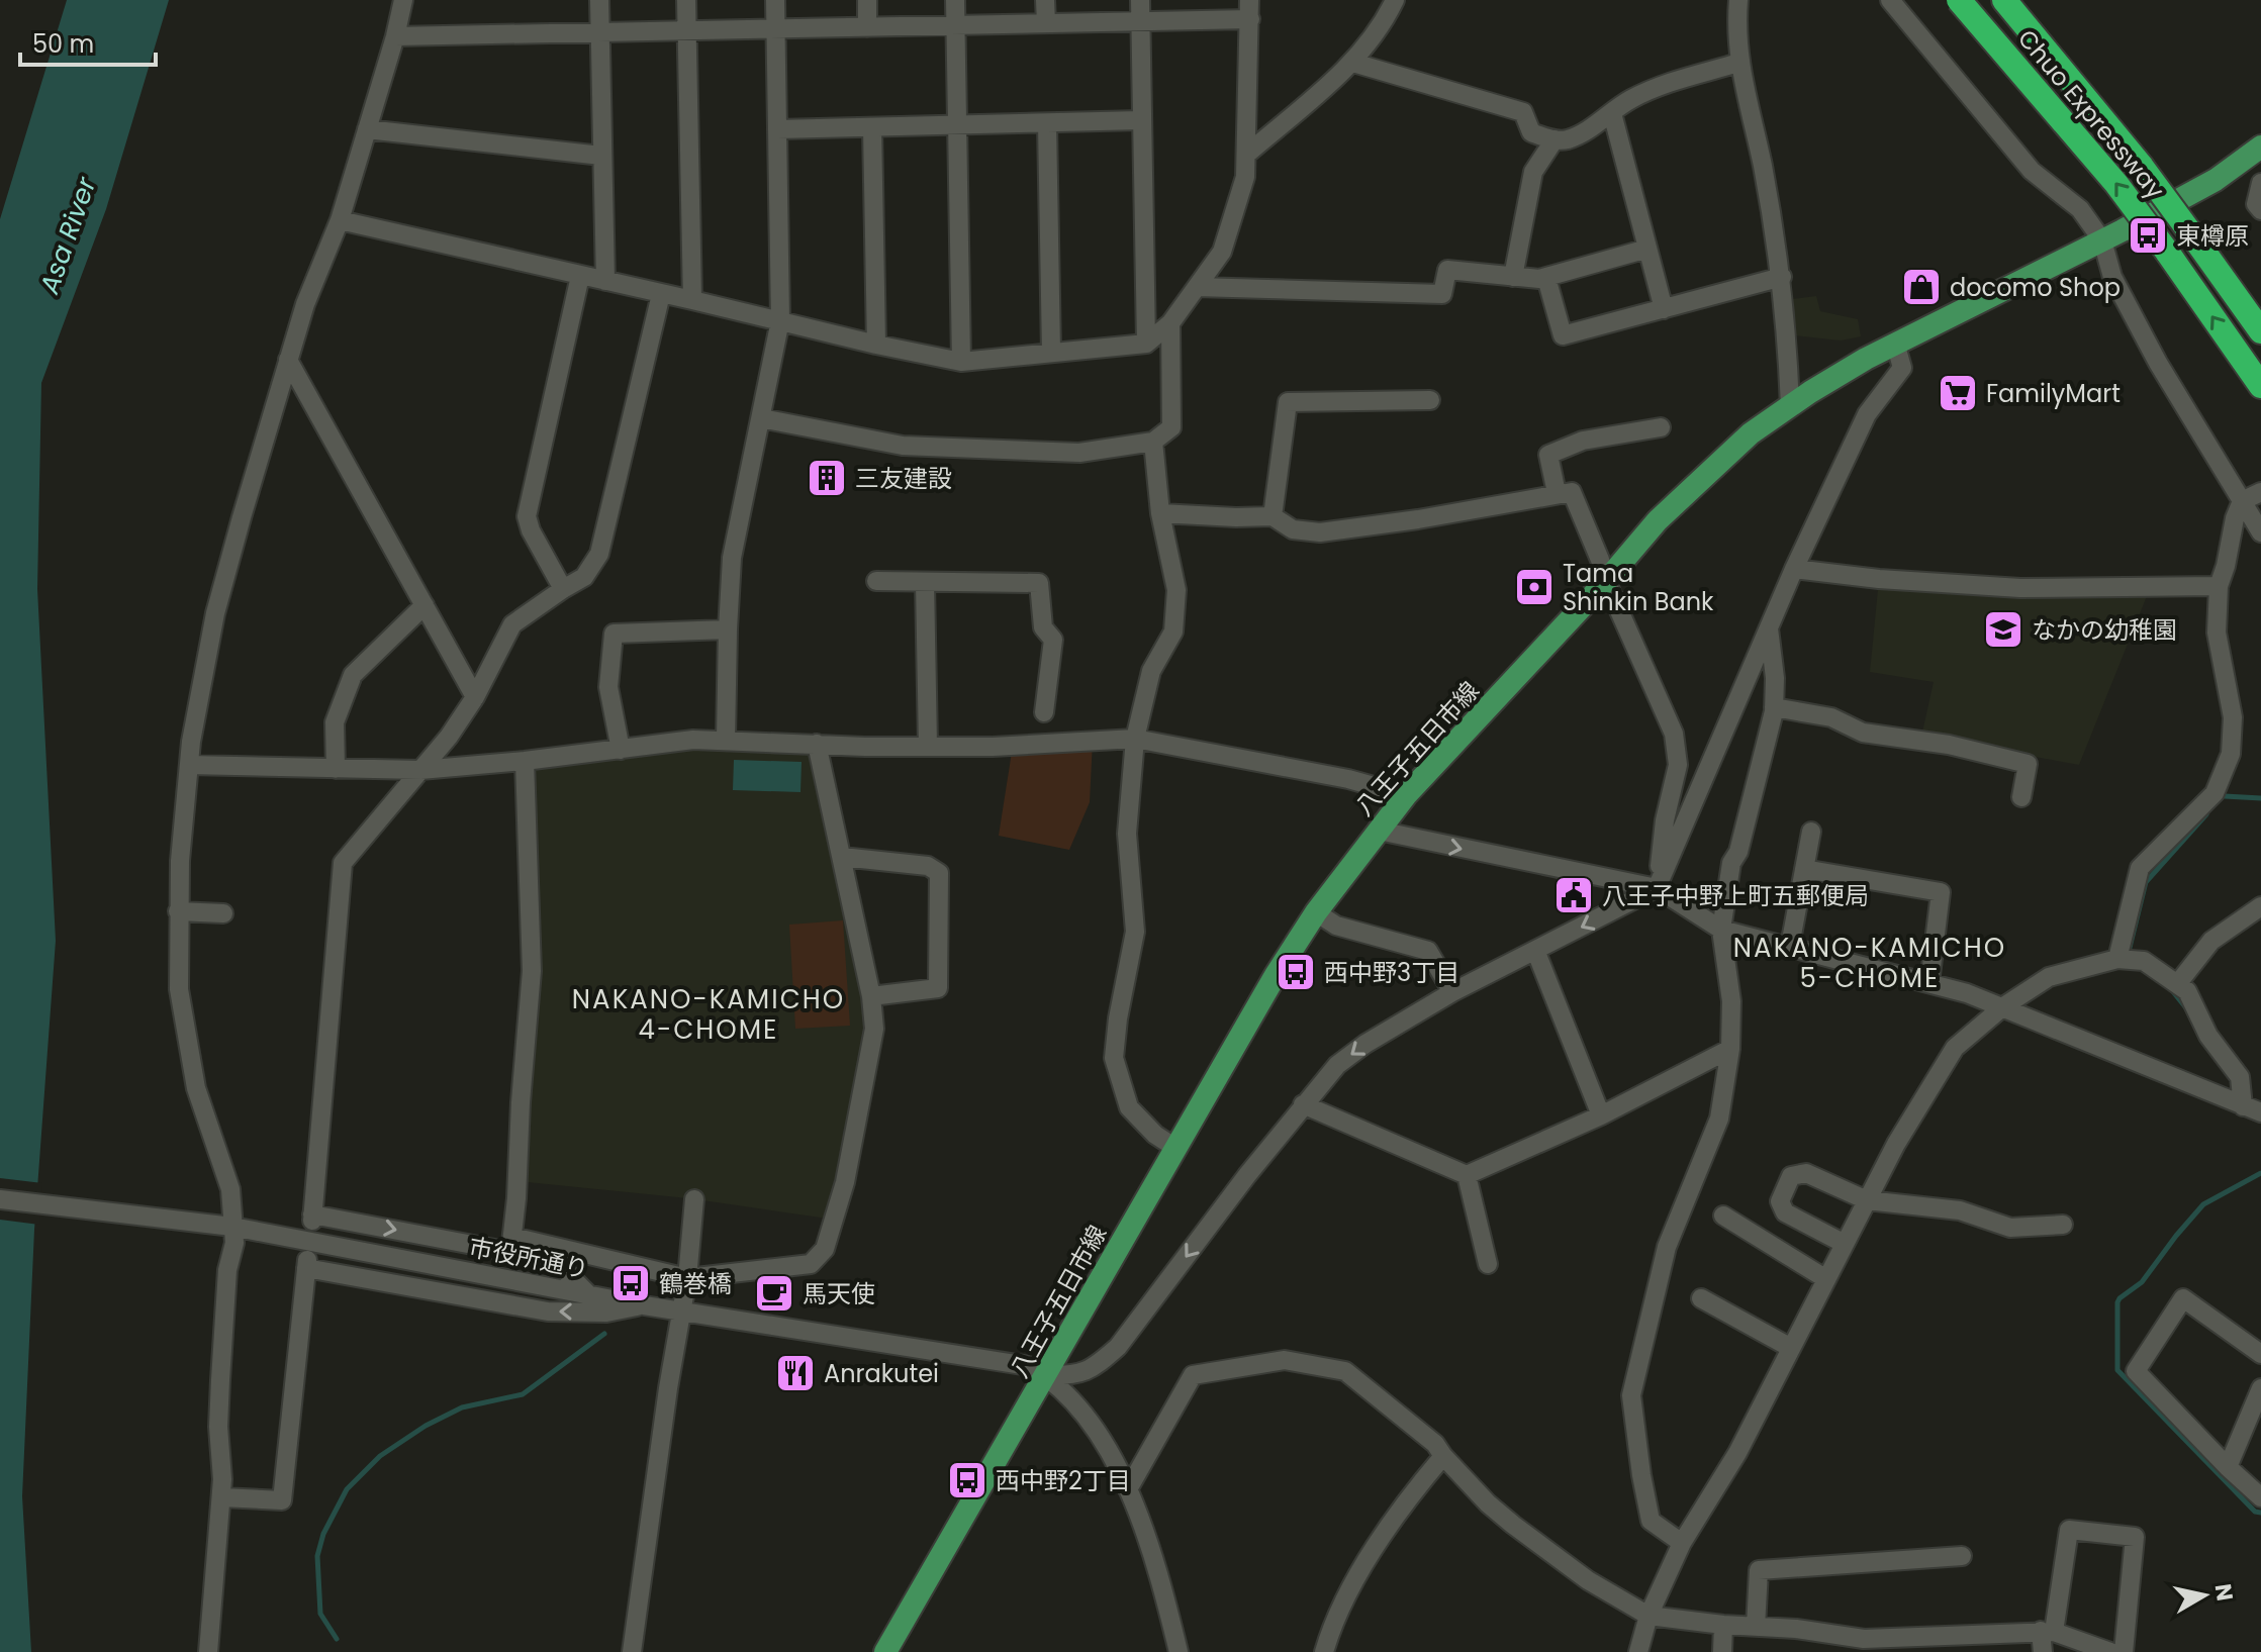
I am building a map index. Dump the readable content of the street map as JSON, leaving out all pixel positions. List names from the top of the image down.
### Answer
{
  "streets": {
    "highway": ["Chuo Expressway"],
    "main road": ["八王子五日市線"],
    "street": ["市役所通り"]
  },
  "crossings": [
    ["八王子五日市線", "市役所通り"]
  ],
  "districts": ["NAKANO-KAMICHO 5-CHOME", "NAKANO-KAMICHO 4-CHOME"],
  "water": ["Asa River"],
  "places": {
    "bus stop": [
      "東樽原",
      "西中野3丁目",
      "鶴巻橋",
      "西中野2丁目"
    ],
    "shop": ["docomo Shop"],
    "supermarket": ["FamilyMart"],
    "building": ["三友建設"],
    "bank": ["Tama Shinkin Bank"],
    "school or university": ["なかの幼稚園"],
    "public building": ["八王子中野上町五郵便局"],
    "cafe": ["馬天使"],
    "restaurant": ["Anrakutei"]
  },
  "scale_bar": "50 m",
  "north": "right"
}
